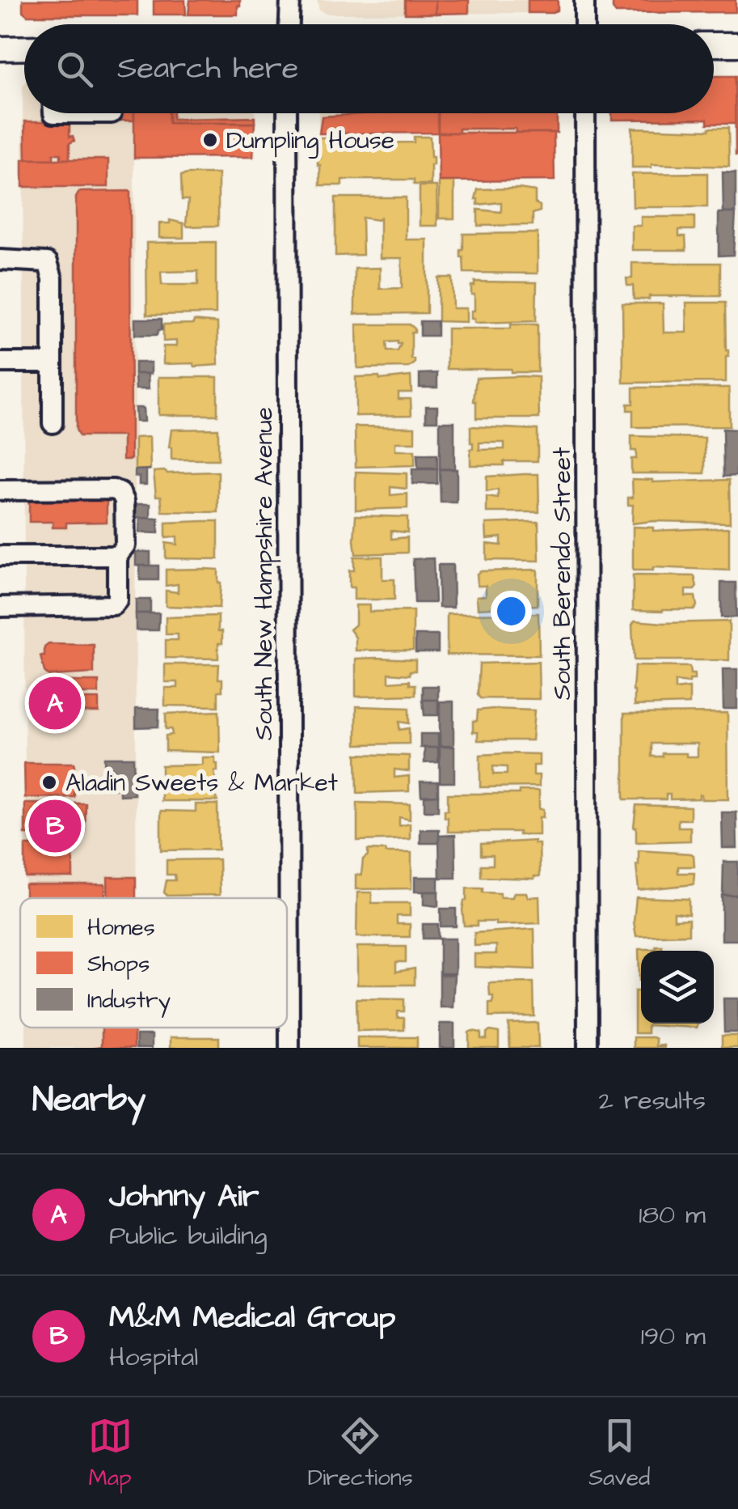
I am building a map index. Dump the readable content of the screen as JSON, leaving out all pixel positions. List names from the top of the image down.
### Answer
{
  "streets": {
    "street": ["South New Hampshire Avenue", "South Berendo Street"]
  },
  "places": ["Dumpling House", "Aladin Sweets & Market"],
  "legend": ["Homes", "Shops", "Industry"],
  "page": {
    "search": "Search here",
    "pins": ["A", "B"],
    "heading": ["Nearby", "2 results"],
    "list": [
      {
        "mark": "A",
        "name": "Johnny Air",
        "note": "Public building",
        "value": "180 m"
      },
      {
        "mark": "B",
        "name": "M&M Medical Group",
        "note": "Hospital",
        "value": "190 m"
      }
    ],
    "nav": ["Map", "Directions", "Saved"]
  }
}
